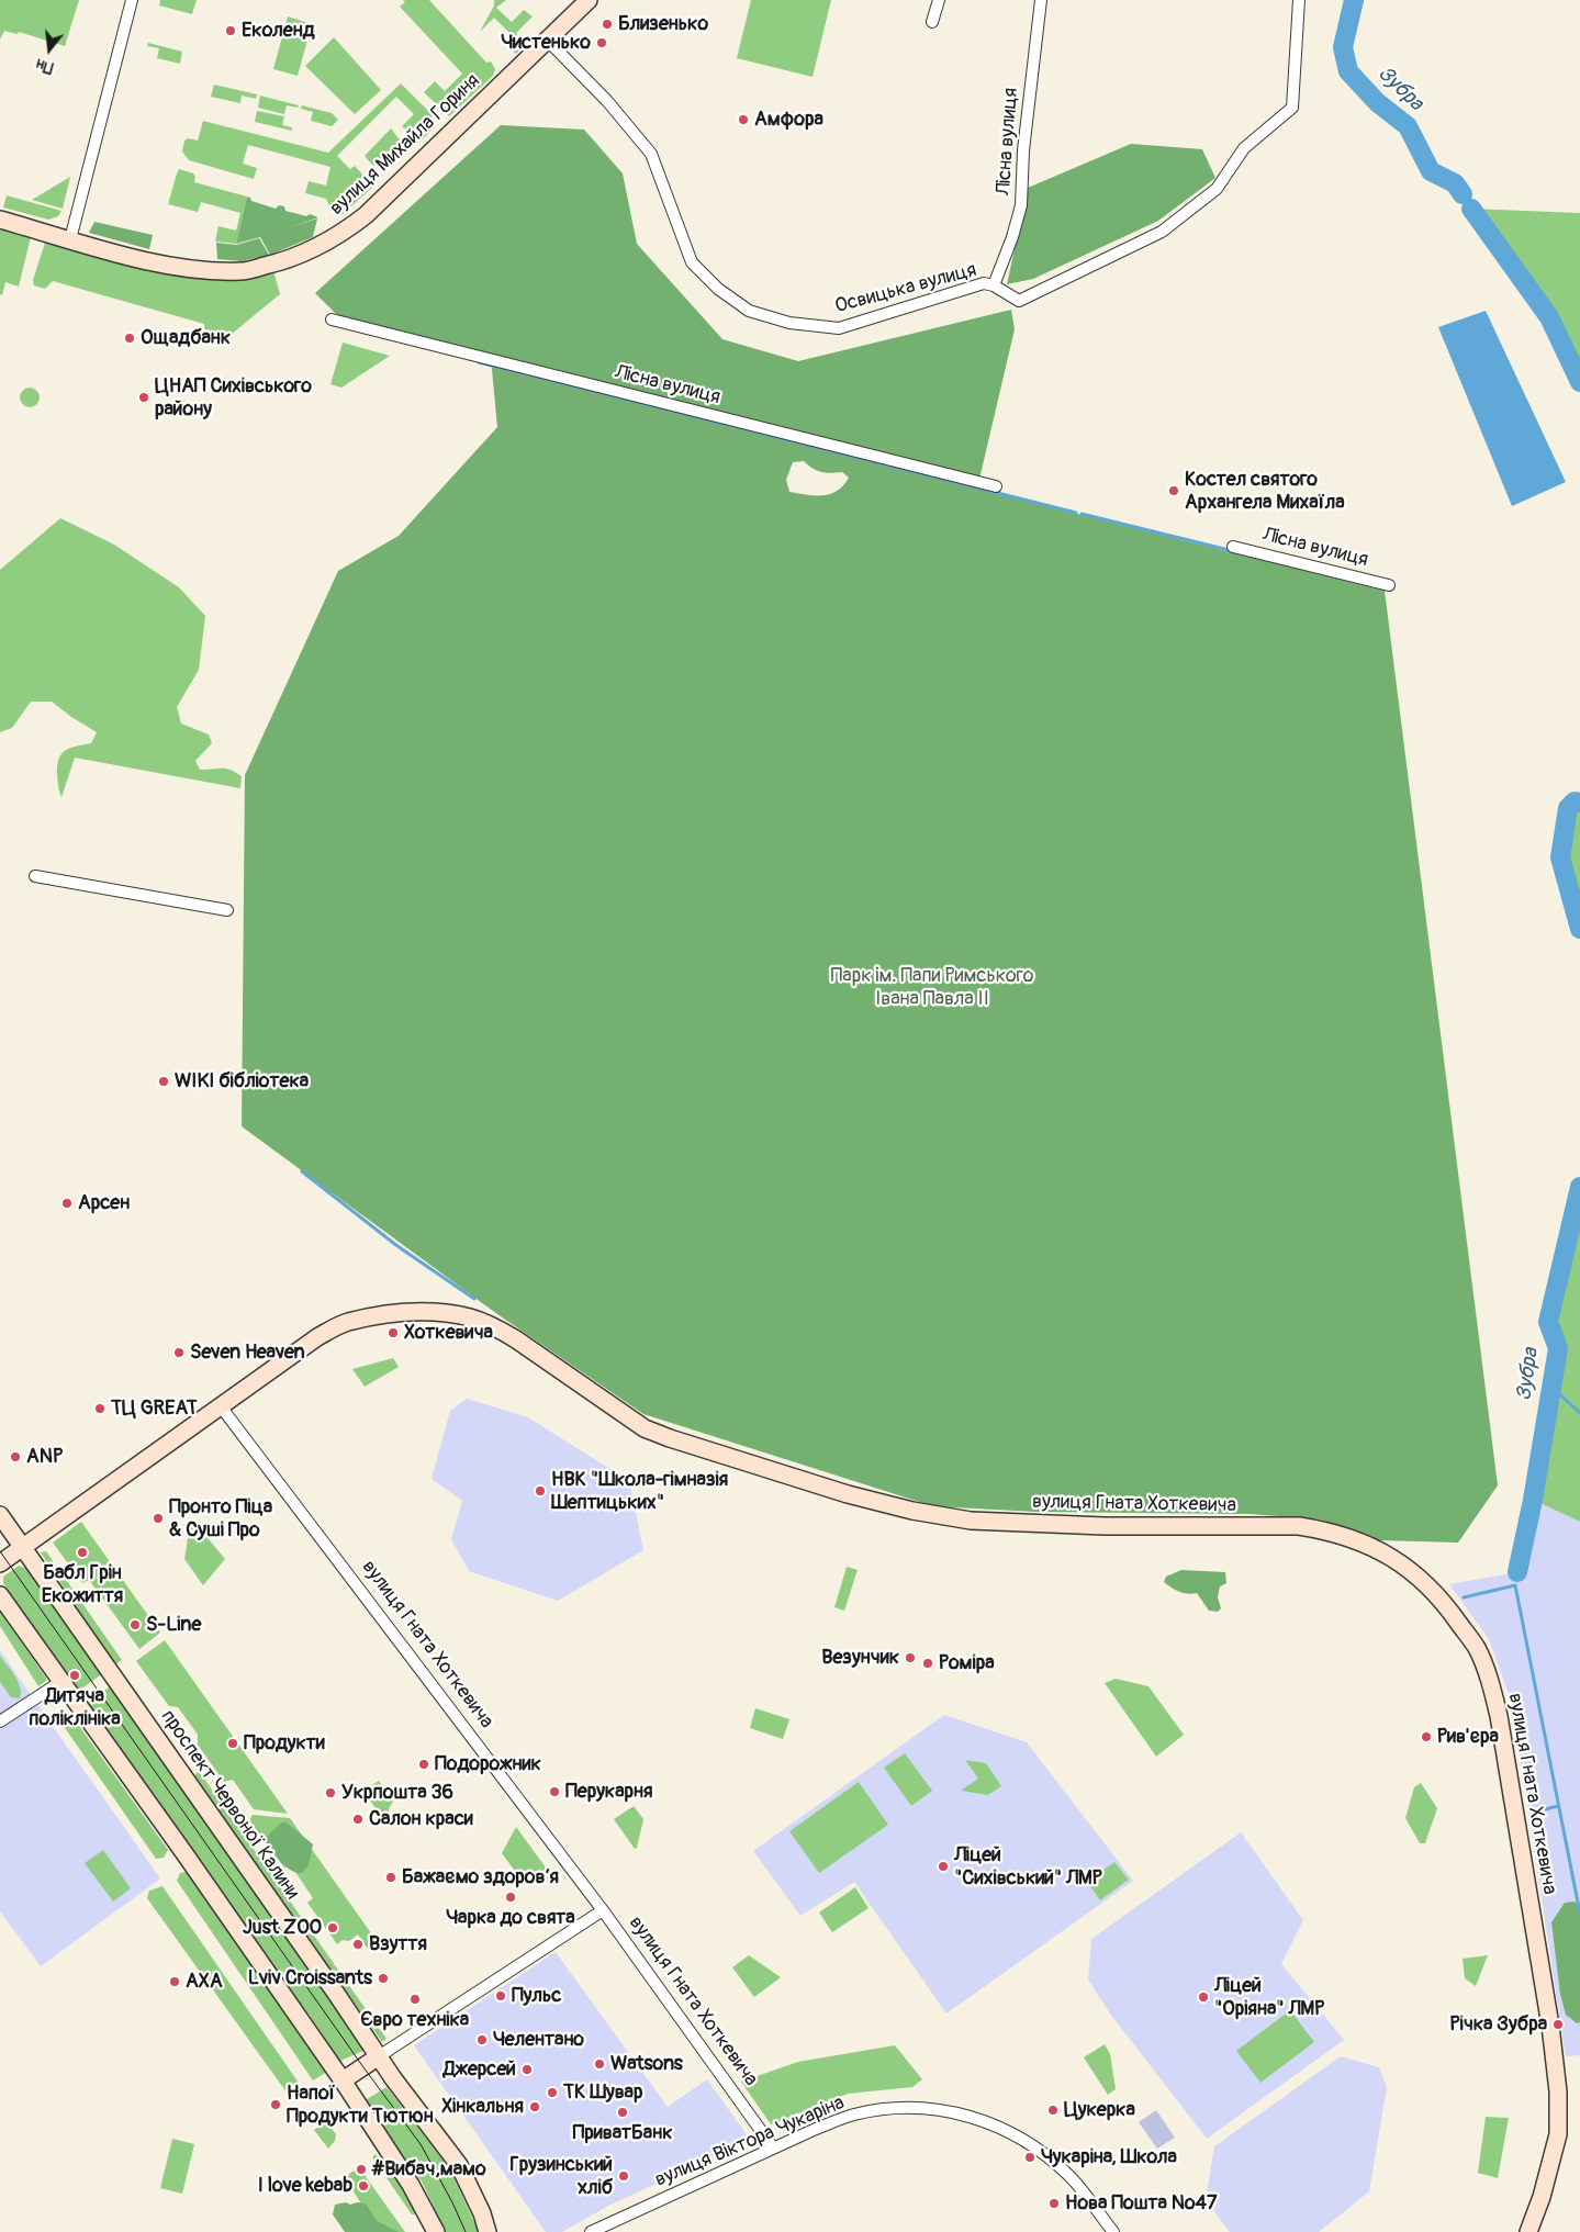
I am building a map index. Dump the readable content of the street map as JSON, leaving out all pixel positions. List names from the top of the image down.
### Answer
{
  "streets": {
    "street": [
      "Лісна вулиця",
      "вулиця Михайла Гориня",
      "Освицька вулиця",
      "вулиця Гната Хоткевича",
      "проспект Червоної Калини",
      "вулиця Віктора Чукаріна"
    ]
  },
  "crossings": [
    ["Лісна вулиця", "Освицька вулиця"],
    ["вулиця Михайла Гориня", "Освицька вулиця"],
    ["вулиця Гната Хоткевича", "проспект Червоної Калини"],
    ["вулиця Гната Хоткевича", "вулиця Віктора Чукаріна"]
  ],
  "water": ["Зубра"],
  "parks": ["Парк ім. Папи Римського Івана Павла ІІ"],
  "places": [
    "Близенько",
    "Еколенд",
    "Чистенько",
    "Амфора",
    "Ощадбанк",
    "ЦНАП Сихівського району",
    "Костел святого Архангела Михаїла",
    "WIKI бібліотека",
    "Арсен",
    "Хоткевича",
    "Seven Heaven",
    "ТЦ GREAT",
    "ANP",
    "НВК \"Школа-гімназія Шептицьких\"",
    "Пронто Піца & Суші Про",
    "Бабл Грін Eкожиття",
    "S-Line",
    "Везунчик",
    "Роміра",
    "Дитяча поліклініка",
    "Рив'єра",
    "Продукти",
    "Подорожник",
    "Перукарня",
    "Укрпошта 36",
    "Салон краси",
    "Ліцей \"Сихівський\" ЛМР",
    "Бажаємо здоровʼя",
    "Чарка до свята",
    "Just ZOO",
    "Взуття",
    "Lviv Croissants",
    "AXA",
    "Пульс",
    "Ліцей \"Оріяна\" ЛМР",
    "Євро техніка",
    "Річка Зубра",
    "Челентано",
    "Watsons",
    "Джерсей",
    "ТК Шувар",
    "Напої Продукти Тютюн",
    "Хінкальня",
    "Цукерка",
    "ПриватБанк",
    "Чукаріна, Школа",
    "#Вибач,мамо",
    "Грузинський хліб",
    "I love kebab",
    "Нова Пошта №47"
  ],
  "north": "bottom"
}
